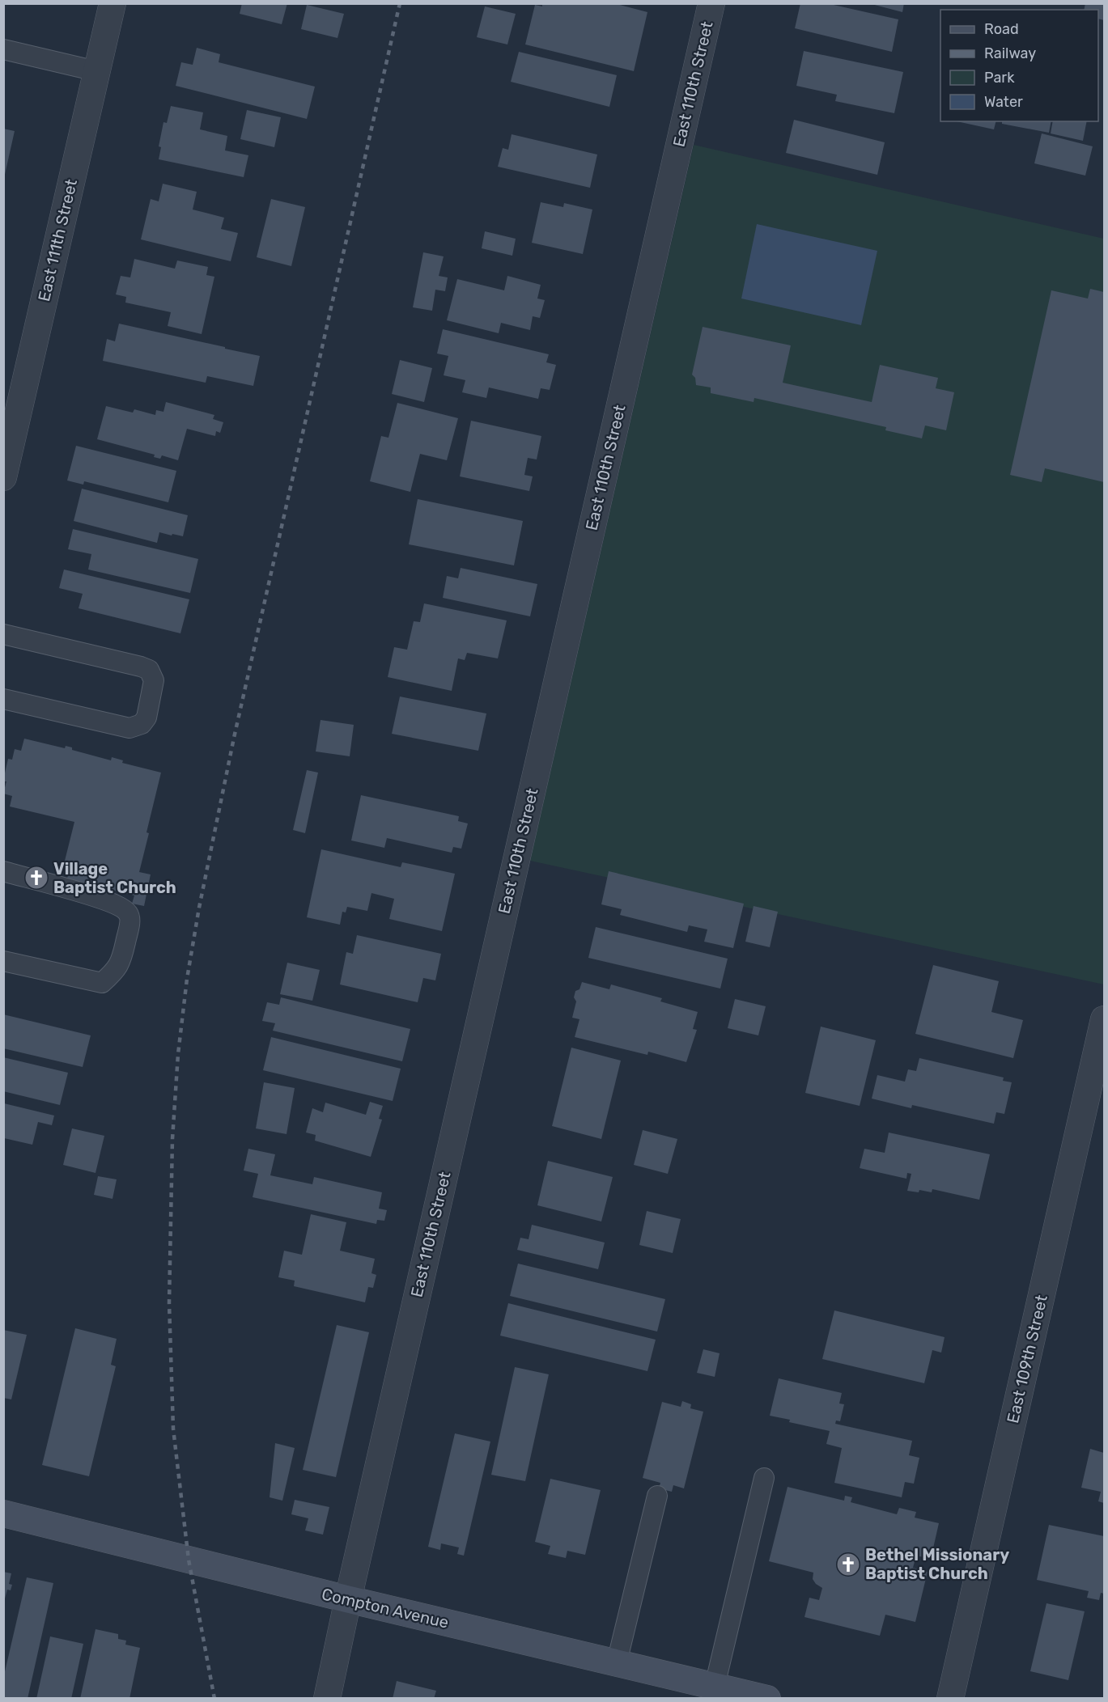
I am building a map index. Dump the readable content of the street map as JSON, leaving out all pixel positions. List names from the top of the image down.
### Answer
{
  "streets": {
    "main road": ["Compton Avenue"],
    "street": ["East 110th Street", "East 111th Street", "East 109th Street"]
  },
  "crossings": [
    ["East 110th Street", "Compton Avenue"]
  ],
  "places": {
    "church": ["Village Baptist Church", "Bethel Missionary Baptist Church"]
  },
  "legend": [
    "Road",
    "Railway",
    "Park",
    "Water"
  ]
}
